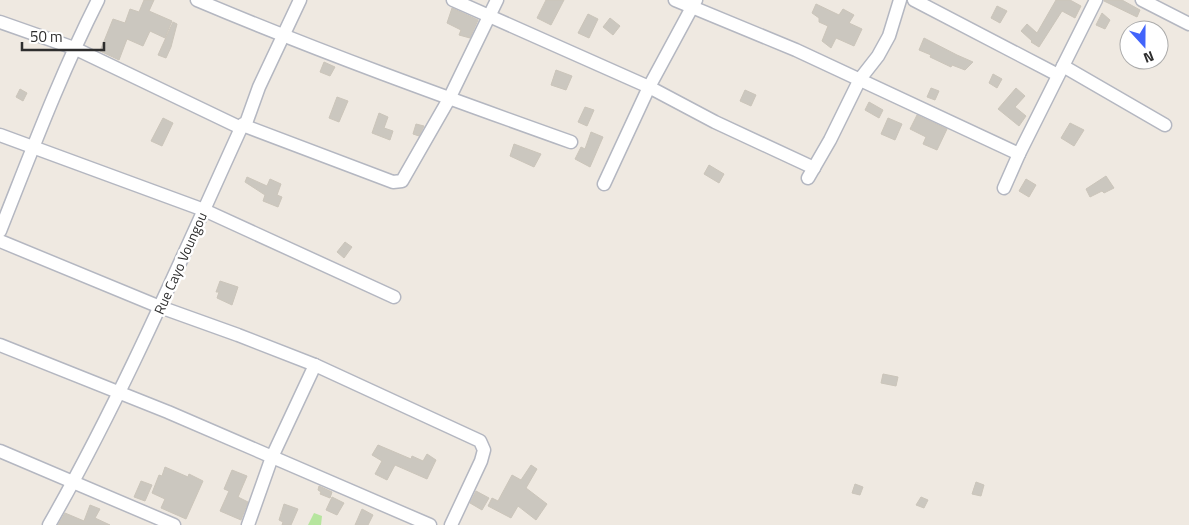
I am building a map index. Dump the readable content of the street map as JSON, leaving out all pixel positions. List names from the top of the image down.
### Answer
{
  "streets": {
    "street": ["Rue Cayo Voungou"]
  },
  "scale_bar": "50 m",
  "north": "bottom"
}
